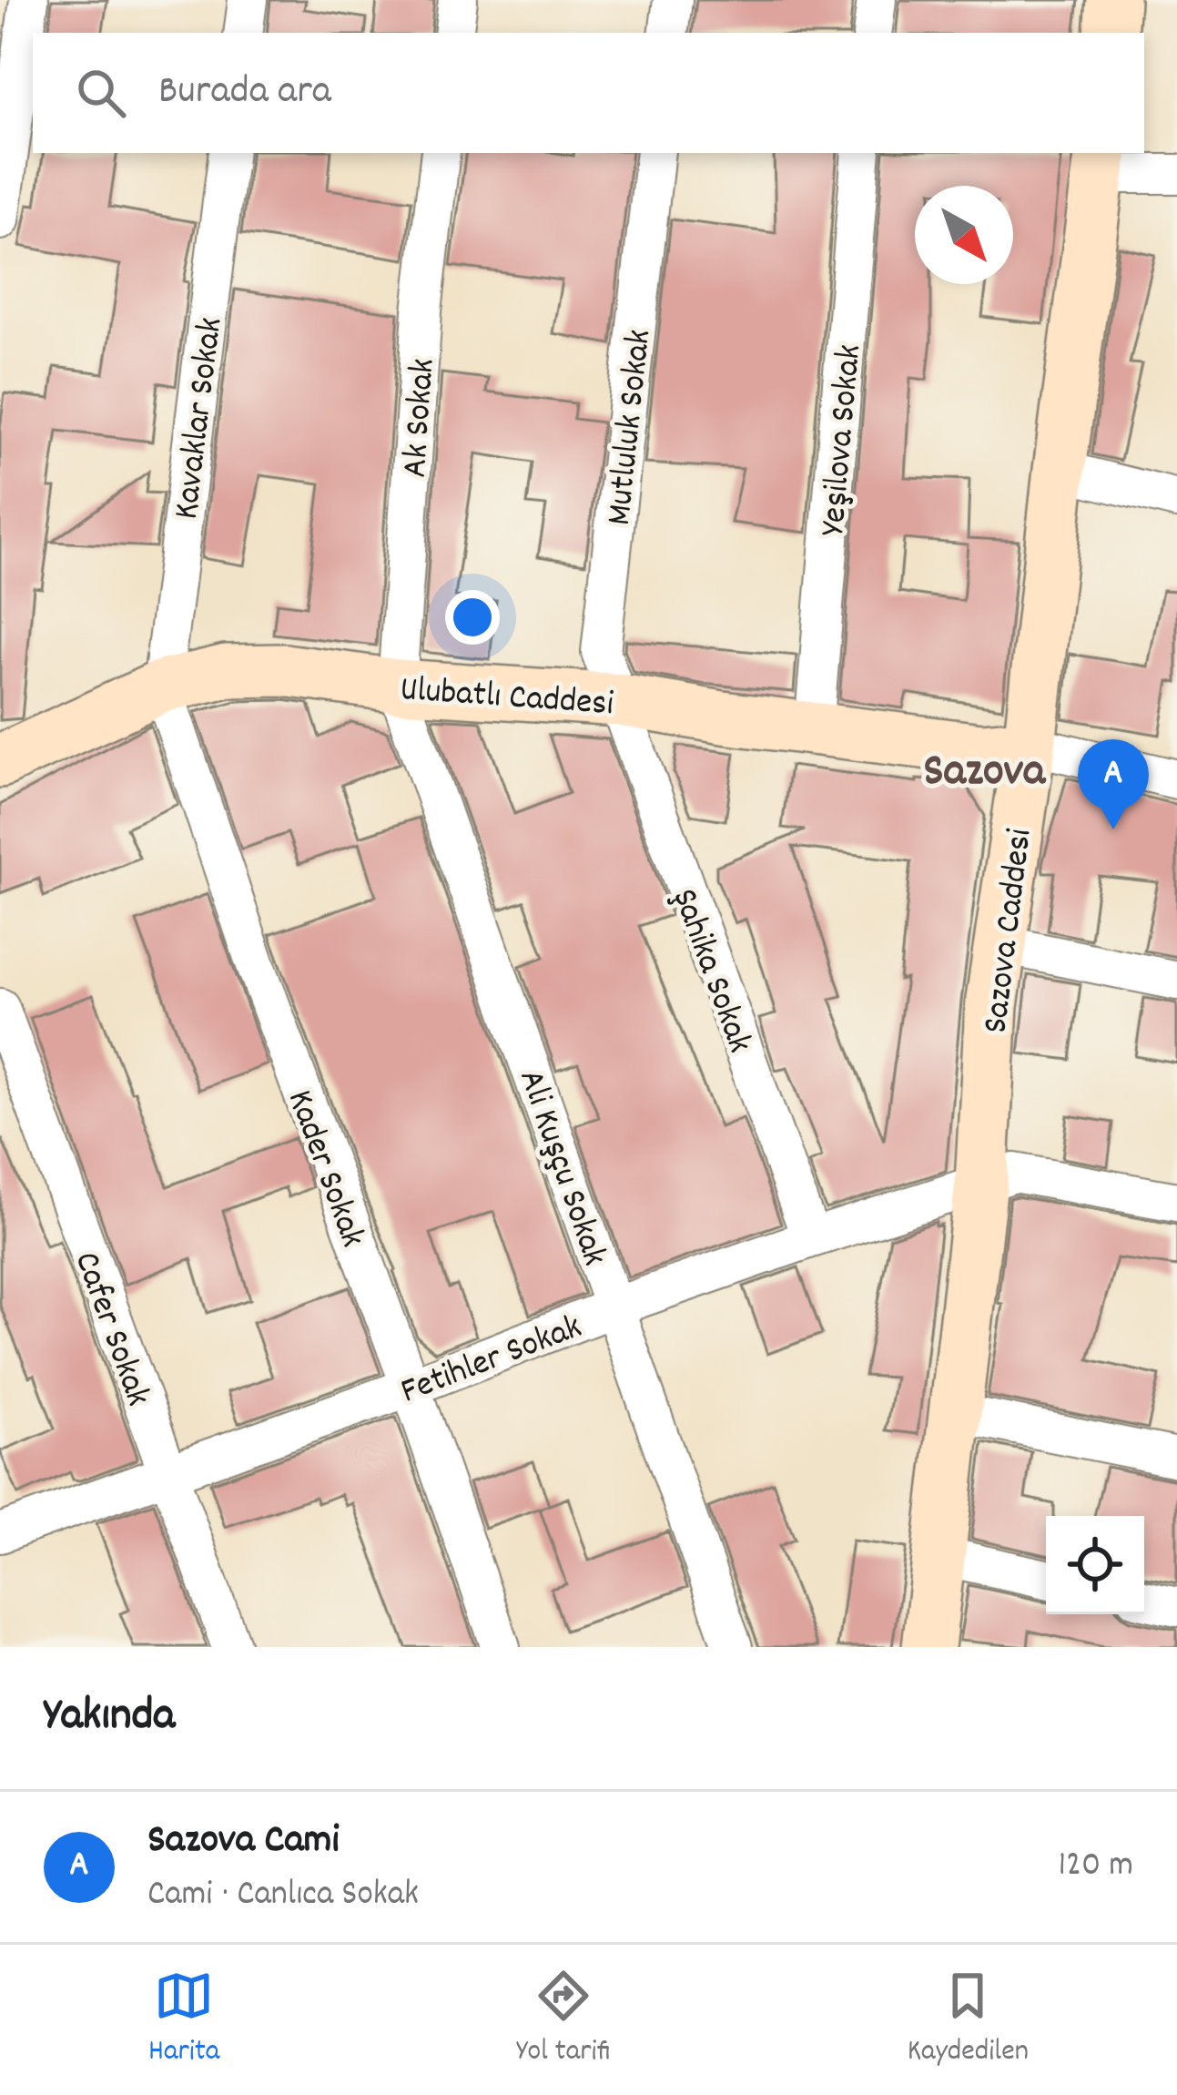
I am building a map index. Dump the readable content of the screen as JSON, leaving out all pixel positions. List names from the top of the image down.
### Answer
{
  "streets": {
    "street": [
      "Kavaklar Sokak",
      "Ak Sokak",
      "Mutluluk Sokak",
      "Yeşilova Sokak",
      "Ulubatlı Caddesi",
      "Sazova Caddesi",
      "Şahika Sokak",
      "Ali Kuşçu Sokak",
      "Kader Sokak",
      "Cafer Sokak",
      "Fetihler Sokak"
    ]
  },
  "crossings": [
    ["Kavaklar Sokak", "Ulubatlı Caddesi"],
    ["Kavaklar Sokak", "Kader Sokak"],
    ["Ak Sokak", "Ulubatlı Caddesi"],
    ["Ak Sokak", "Ali Kuşçu Sokak"],
    ["Mutluluk Sokak", "Ulubatlı Caddesi"],
    ["Mutluluk Sokak", "Şahika Sokak"],
    ["Yeşilova Sokak", "Ulubatlı Caddesi"],
    ["Ulubatlı Caddesi", "Sazova Caddesi"],
    ["Ulubatlı Caddesi", "Şahika Sokak"],
    ["Ulubatlı Caddesi", "Ali Kuşçu Sokak"],
    ["Ulubatlı Caddesi", "Kader Sokak"],
    ["Sazova Caddesi", "Fetihler Sokak"],
    ["Şahika Sokak", "Fetihler Sokak"],
    ["Ali Kuşçu Sokak", "Fetihler Sokak"],
    ["Kader Sokak", "Fetihler Sokak"],
    ["Cafer Sokak", "Fetihler Sokak"]
  ],
  "districts": ["Sazova"],
  "north": "bottom right",
  "page": {
    "search": "Burada ara",
    "pins": "A",
    "heading": "Yakında",
    "list": [
      {
        "mark": "A",
        "name": "Sazova Cami",
        "note": "Cami · Canlıca Sokak",
        "value": "120 m"
      }
    ],
    "nav": ["Harita", "Yol tarifi", "Kaydedilen"]
  }
}
